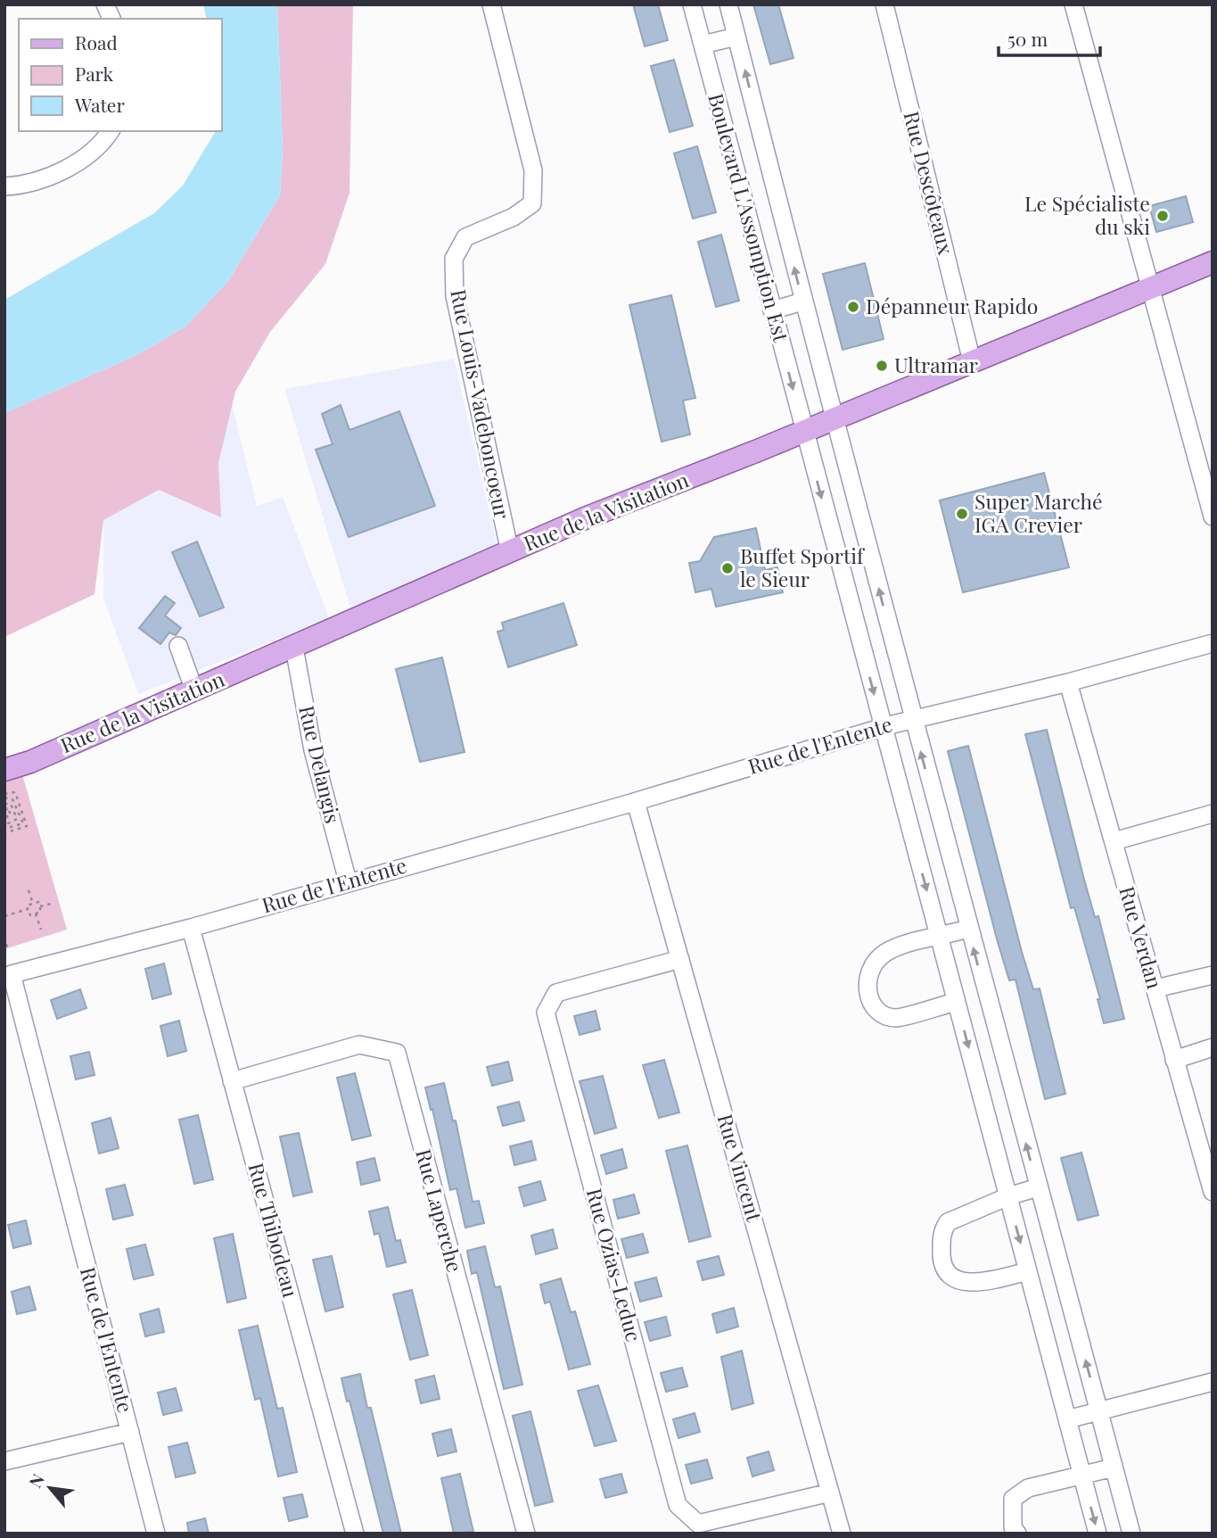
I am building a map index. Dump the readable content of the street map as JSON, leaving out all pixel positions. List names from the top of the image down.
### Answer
{
  "streets": {
    "main road": ["Rue de la Visitation"],
    "street": [
      "Rue Descôteaux",
      "Boulevard L'Assomption Est",
      "Rue Louis-Vadeboncoeur",
      "Rue de l'Entente",
      "Rue Delangis",
      "Rue Verdan",
      "Rue Vincent",
      "Rue Laperche",
      "Rue Thibodeau",
      "Rue Ozias-Leduc"
    ]
  },
  "crossings": [
    ["Rue Descôteaux", "Rue de la Visitation"],
    ["Boulevard L'Assomption Est", "Rue de la Visitation"],
    ["Boulevard L'Assomption Est", "Rue de l'Entente"],
    ["Rue Louis-Vadeboncoeur", "Rue de la Visitation"],
    ["Rue de la Visitation", "Rue Delangis"],
    ["Rue de l'Entente", "Rue Delangis"],
    ["Rue de l'Entente", "Rue Verdan"],
    ["Rue de l'Entente", "Rue Vincent"],
    ["Rue de l'Entente", "Rue Thibodeau"],
    ["Rue Vincent", "Rue Ozias-Leduc"],
    ["Rue Laperche", "Rue Thibodeau"]
  ],
  "places": [
    "Le Spécialiste du ski",
    "Dépanneur Rapido",
    "Ultramar",
    "Super Marché IGA Crevier",
    "Buffet Sportif le Sieur"
  ],
  "legend": ["Road", "Park", "Water"],
  "scale_bar": "50 m",
  "north": "top left"
}
